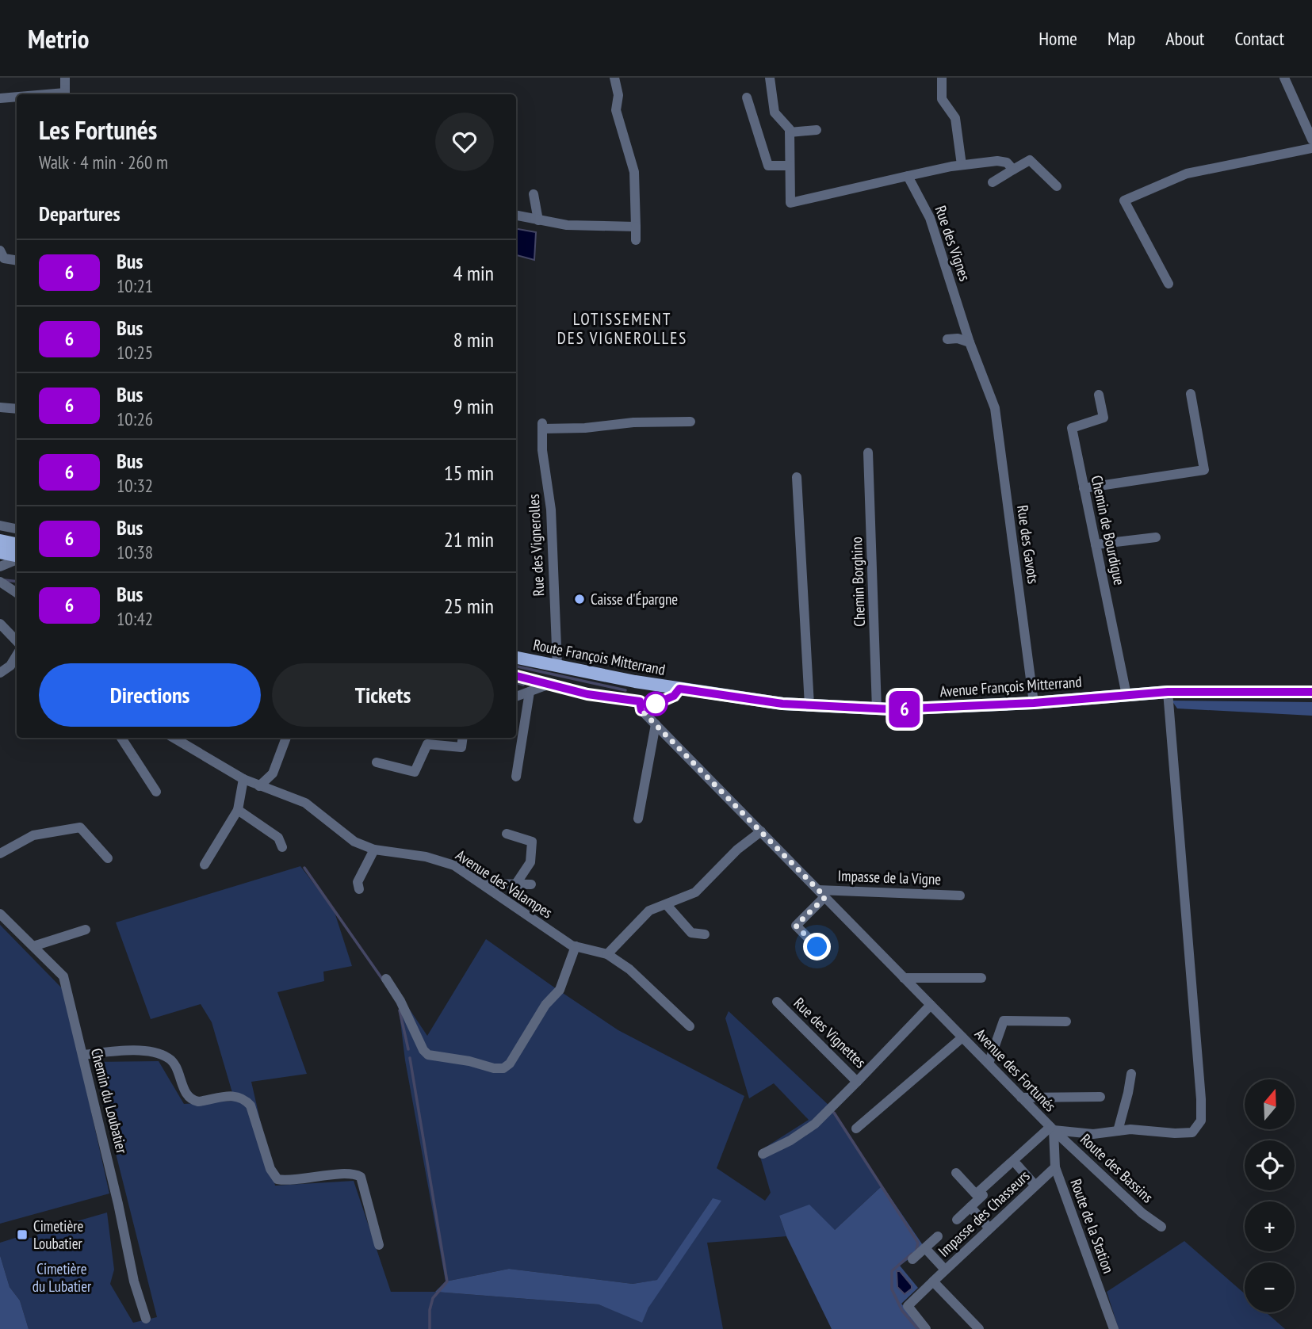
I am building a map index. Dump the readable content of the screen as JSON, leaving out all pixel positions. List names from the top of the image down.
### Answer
{
  "streets": {
    "main road": ["Route François Mitterrand", "Avenue François Mitterrand"],
    "street": [
      "Rue des Vignes",
      "Chemin de Bourdigue",
      "Rue des Gavots",
      "Rue des Vignerolles",
      "Chemin Borghino",
      "Impasse de la Vigne",
      "Avenue des Valampes",
      "Rue des Vignettes",
      "Avenue des Fortunés",
      "Chemin du Loubatier",
      "Route des Bassins",
      "Impasse des Chasseurs",
      "Route de la Station"
    ]
  },
  "crossings": [
    ["Rue des Vignes", "Rue des Gavots"],
    ["Chemin de Bourdigue", "Avenue François Mitterrand"],
    ["Rue des Gavots", "Avenue François Mitterrand"],
    ["Rue des Vignerolles", "Route François Mitterrand"],
    ["Chemin Borghino", "Avenue François Mitterrand"],
    ["Route François Mitterrand", "Avenue François Mitterrand"],
    ["Avenue François Mitterrand", "Avenue des Fortunés"],
    ["Impasse de la Vigne", "Avenue des Fortunés"],
    ["Rue des Vignettes", "Avenue des Fortunés"],
    ["Avenue des Fortunés", "Route des Bassins"],
    ["Avenue des Fortunés", "Route de la Station"],
    ["Route des Bassins", "Route de la Station"],
    ["Impasse des Chasseurs", "Route de la Station"]
  ],
  "districts": ["LOTISSEMENT DES VIGNEROLLES"],
  "parks": ["Cimetière du Lubatier"],
  "places": {
    "other": ["Caisse d'Épargne"],
    "transit": ["Cimetière Loubatier"]
  },
  "lines": ["bus line 6"],
  "north": "top",
  "page": {
    "header": "Metrio",
    "nav": [
      "Home",
      "Map",
      "About",
      "Contact"
    ],
    "on_map": "6",
    "heading": [
      ["Les Fortunés", "Walk · 4 min · 260 m"],
      "Departures"
    ],
    "list": [
      {
        "mark": "6",
        "name": "Bus",
        "note": "10:21",
        "value": "4 min"
      },
      {
        "mark": "6",
        "name": "Bus",
        "note": "10:25",
        "value": "8 min"
      },
      {
        "mark": "6",
        "name": "Bus",
        "note": "10:26",
        "value": "9 min"
      },
      {
        "mark": "6",
        "name": "Bus",
        "note": "10:32",
        "value": "15 min"
      },
      {
        "mark": "6",
        "name": "Bus",
        "note": "10:38",
        "value": "21 min"
      },
      {
        "mark": "6",
        "name": "Bus",
        "note": "10:42",
        "value": "25 min"
      }
    ],
    "buttons": ["Directions", "Tickets"],
    "map_buttons": ["+", "−"]
  }
}
